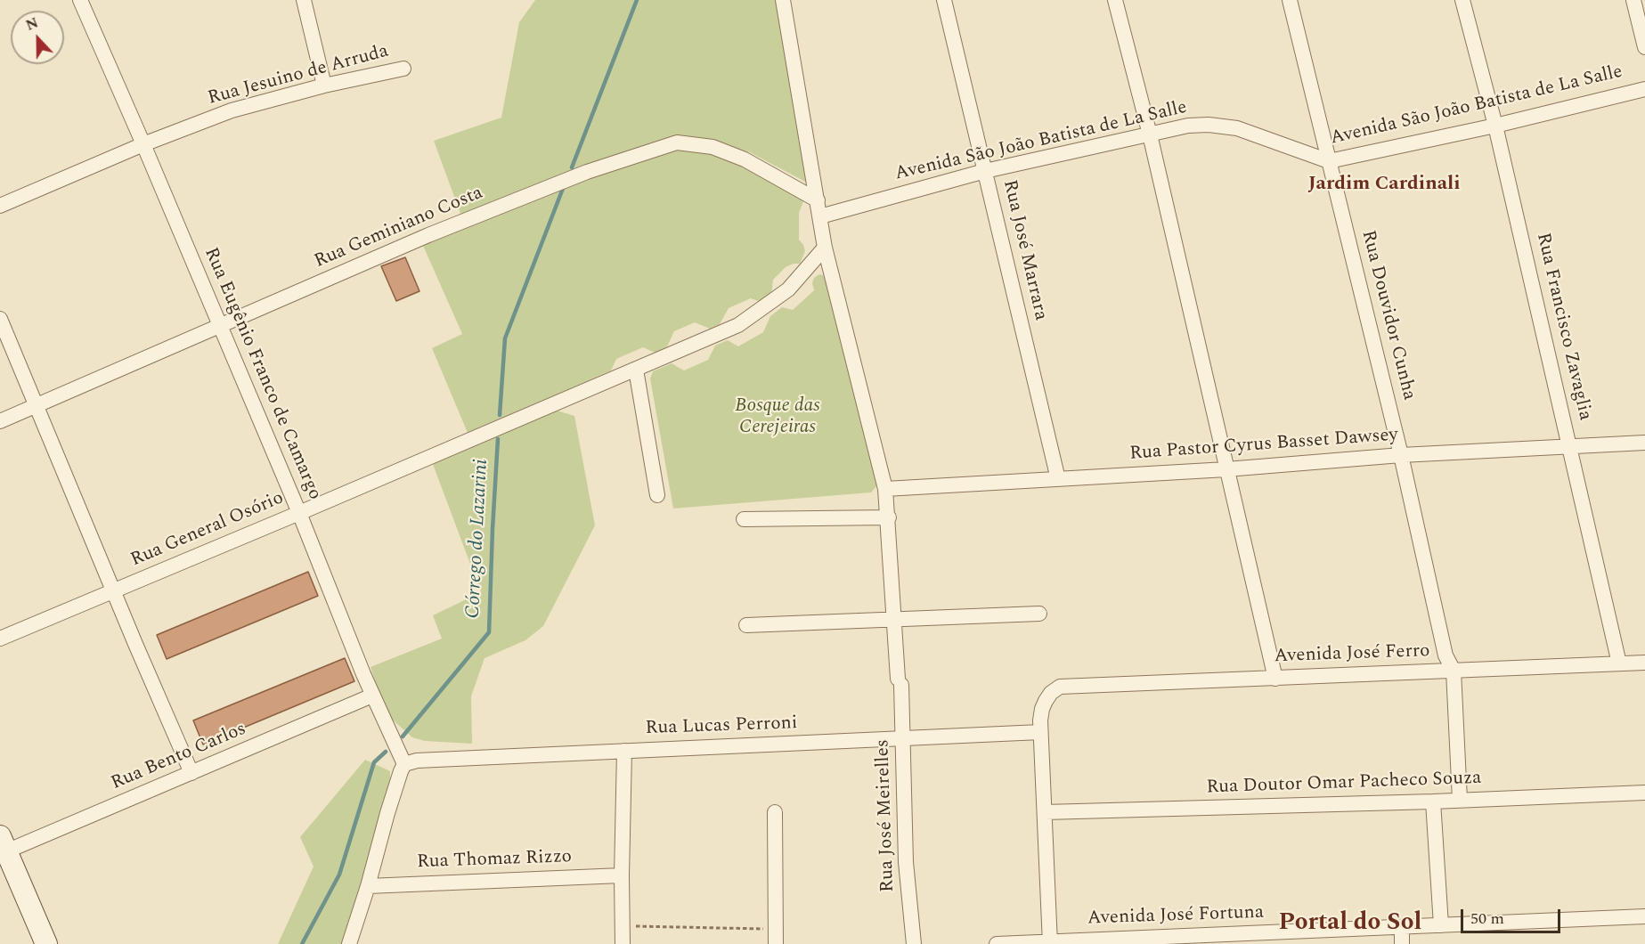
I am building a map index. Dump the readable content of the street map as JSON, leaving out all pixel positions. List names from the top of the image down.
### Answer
{
  "streets": {
    "street": [
      "Rua Jesuino de Arruda",
      "Avenida São João Batista de La Salle",
      "Rua Geminiano Costa",
      "Rua José Marrara",
      "Rua Douvidor Cunha",
      "Rua Francisco Zavaglia",
      "Rua Eugênio Franco de Camargo",
      "Rua Pastor Cyrus Basset Dawsey",
      "Rua General Osório",
      "Avenida José Ferro",
      "Rua Lucas Perroni",
      "Rua Bento Carlos",
      "Rua Doutor Omar Pacheco Souza",
      "Rua José Meirelles",
      "Rua Thomaz Rizzo",
      "Avenida José Fortuna"
    ]
  },
  "crossings": [
    ["Rua Jesuino de Arruda", "Rua Eugênio Franco de Camargo"],
    ["Avenida São João Batista de La Salle", "Rua José Marrara"],
    ["Avenida São João Batista de La Salle", "Rua Douvidor Cunha"],
    ["Avenida São João Batista de La Salle", "Rua Francisco Zavaglia"],
    ["Avenida São João Batista de La Salle", "Rua José Meirelles"],
    ["Rua Geminiano Costa", "Rua Eugênio Franco de Camargo"],
    ["Rua Geminiano Costa", "Rua José Meirelles"],
    ["Rua José Marrara", "Rua Pastor Cyrus Basset Dawsey"],
    ["Rua Douvidor Cunha", "Rua Pastor Cyrus Basset Dawsey"],
    ["Rua Douvidor Cunha", "Avenida José Ferro"],
    ["Rua Douvidor Cunha", "Rua Doutor Omar Pacheco Souza"],
    ["Rua Francisco Zavaglia", "Rua Pastor Cyrus Basset Dawsey"],
    ["Rua Francisco Zavaglia", "Avenida José Ferro"],
    ["Rua Eugênio Franco de Camargo", "Rua General Osório"],
    ["Rua Eugênio Franco de Camargo", "Rua Lucas Perroni"],
    ["Rua Eugênio Franco de Camargo", "Rua Bento Carlos"],
    ["Rua Pastor Cyrus Basset Dawsey", "Rua José Meirelles"],
    ["Rua General Osório", "Rua José Meirelles"],
    ["Avenida José Ferro", "Rua Lucas Perroni"],
    ["Rua Lucas Perroni", "Rua José Meirelles"]
  ],
  "districts": ["Jardim Cardinali", "Portal do Sol"],
  "water": ["Córrego do Lazarini"],
  "parks": ["Bosque das Cerejeiras"],
  "scale_bar": "50 m",
  "north": "top"
}
